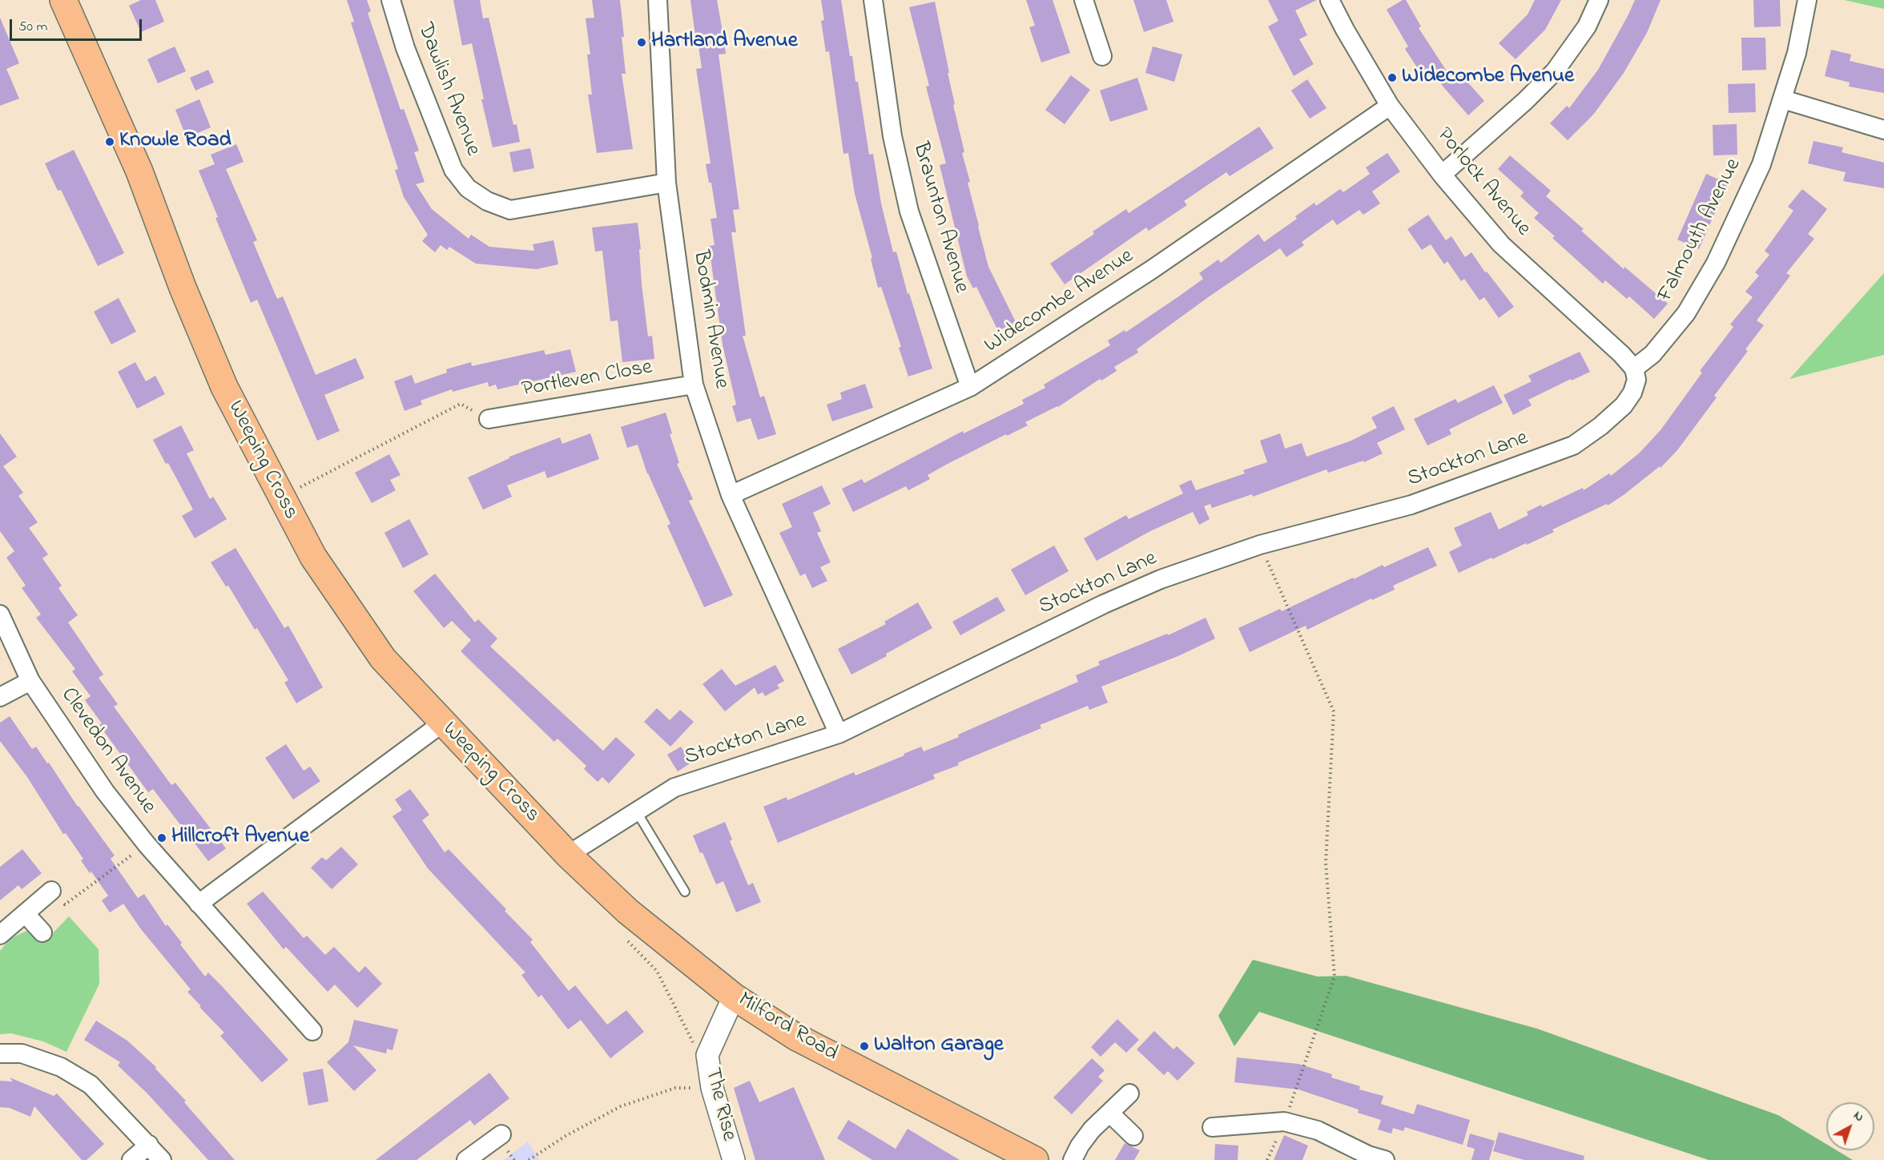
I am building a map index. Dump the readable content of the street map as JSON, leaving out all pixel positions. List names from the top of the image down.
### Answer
{
  "streets": {
    "highway": ["Weeping Cross", "Milford Road"],
    "street": [
      "Dawlish Avenue",
      "Porlock Avenue",
      "Braunton Avenue",
      "Falmouth Avenue",
      "Widecombe Avenue",
      "Bodmin Avenue",
      "Portleven Close",
      "Stockton Lane",
      "Clevedon Avenue",
      "The Rise"
    ]
  },
  "crossings": [
    ["Dawlish Avenue", "Bodmin Avenue"],
    ["Porlock Avenue", "Falmouth Avenue"],
    ["Porlock Avenue", "Widecombe Avenue"],
    ["Porlock Avenue", "Stockton Lane"],
    ["Braunton Avenue", "Widecombe Avenue"],
    ["Falmouth Avenue", "Stockton Lane"],
    ["Widecombe Avenue", "Bodmin Avenue"],
    ["Bodmin Avenue", "Portleven Close"],
    ["Bodmin Avenue", "Stockton Lane"],
    ["Stockton Lane", "Weeping Cross"],
    ["Stockton Lane", "Milford Road"],
    ["Weeping Cross", "Milford Road"],
    ["Milford Road", "The Rise"]
  ],
  "places": [
    "Hartland Avenue",
    "Widecombe Avenue",
    "Knowle Road",
    "Hillcroft Avenue",
    "Walton Garage"
  ],
  "scale_bar": "50 m",
  "north": "top right"
}
